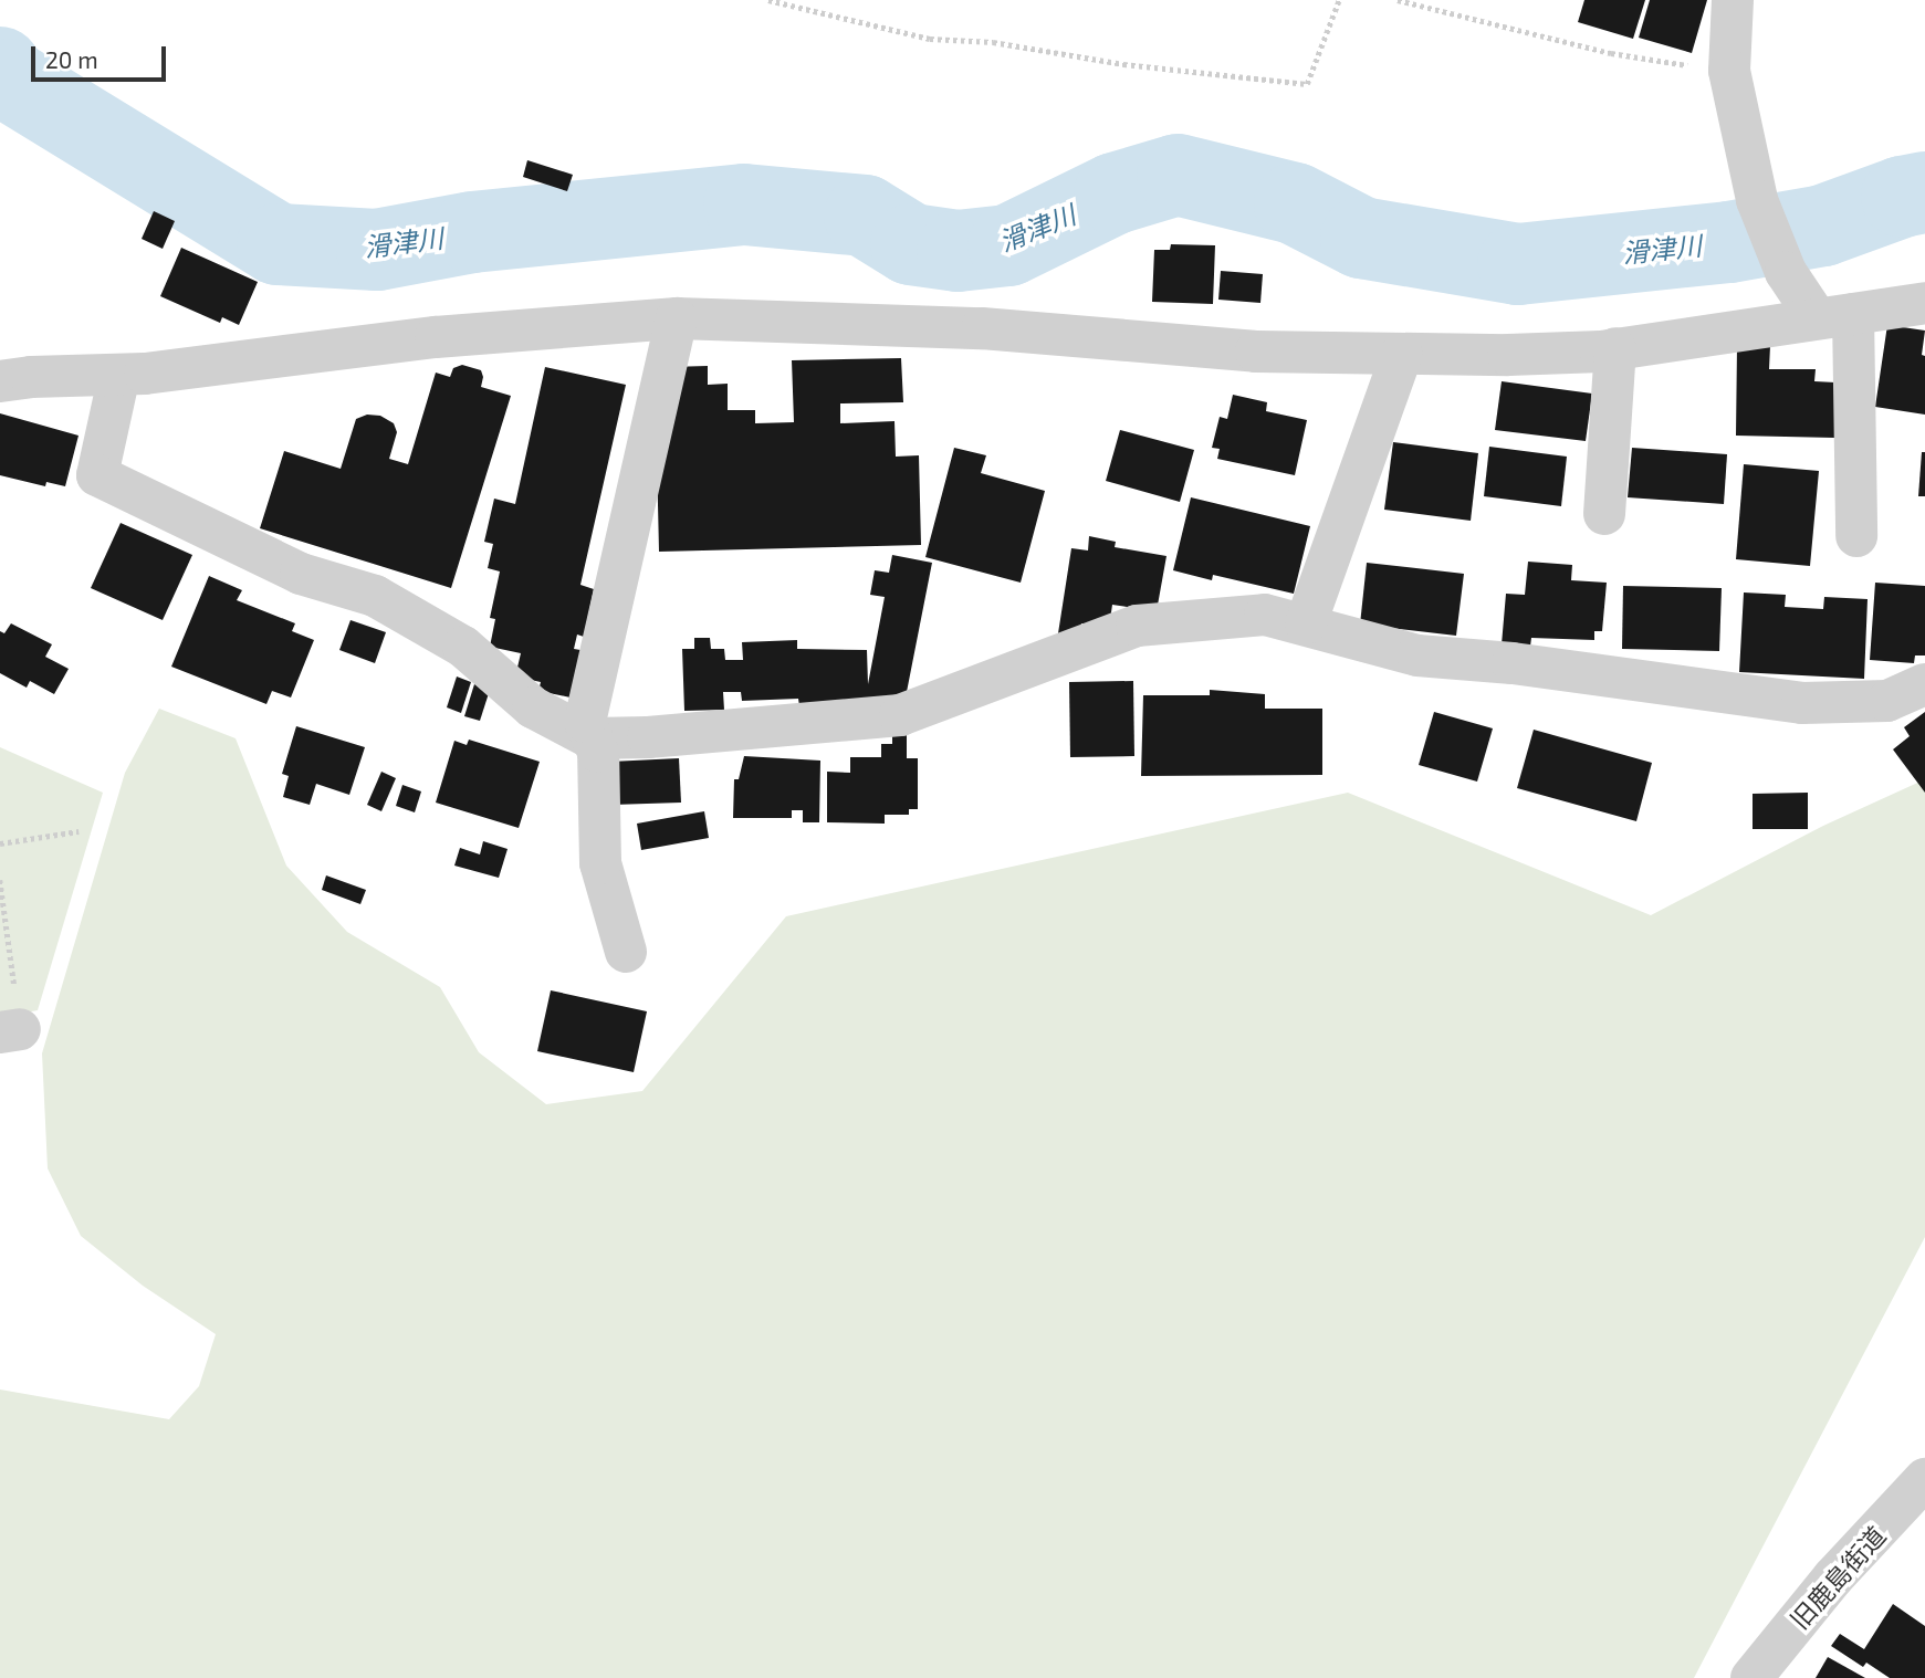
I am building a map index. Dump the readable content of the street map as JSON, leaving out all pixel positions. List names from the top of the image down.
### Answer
{
  "streets": {
    "street": ["旧鹿島街道"]
  },
  "water": ["滑津川"],
  "scale_bar": "20 m"
}
